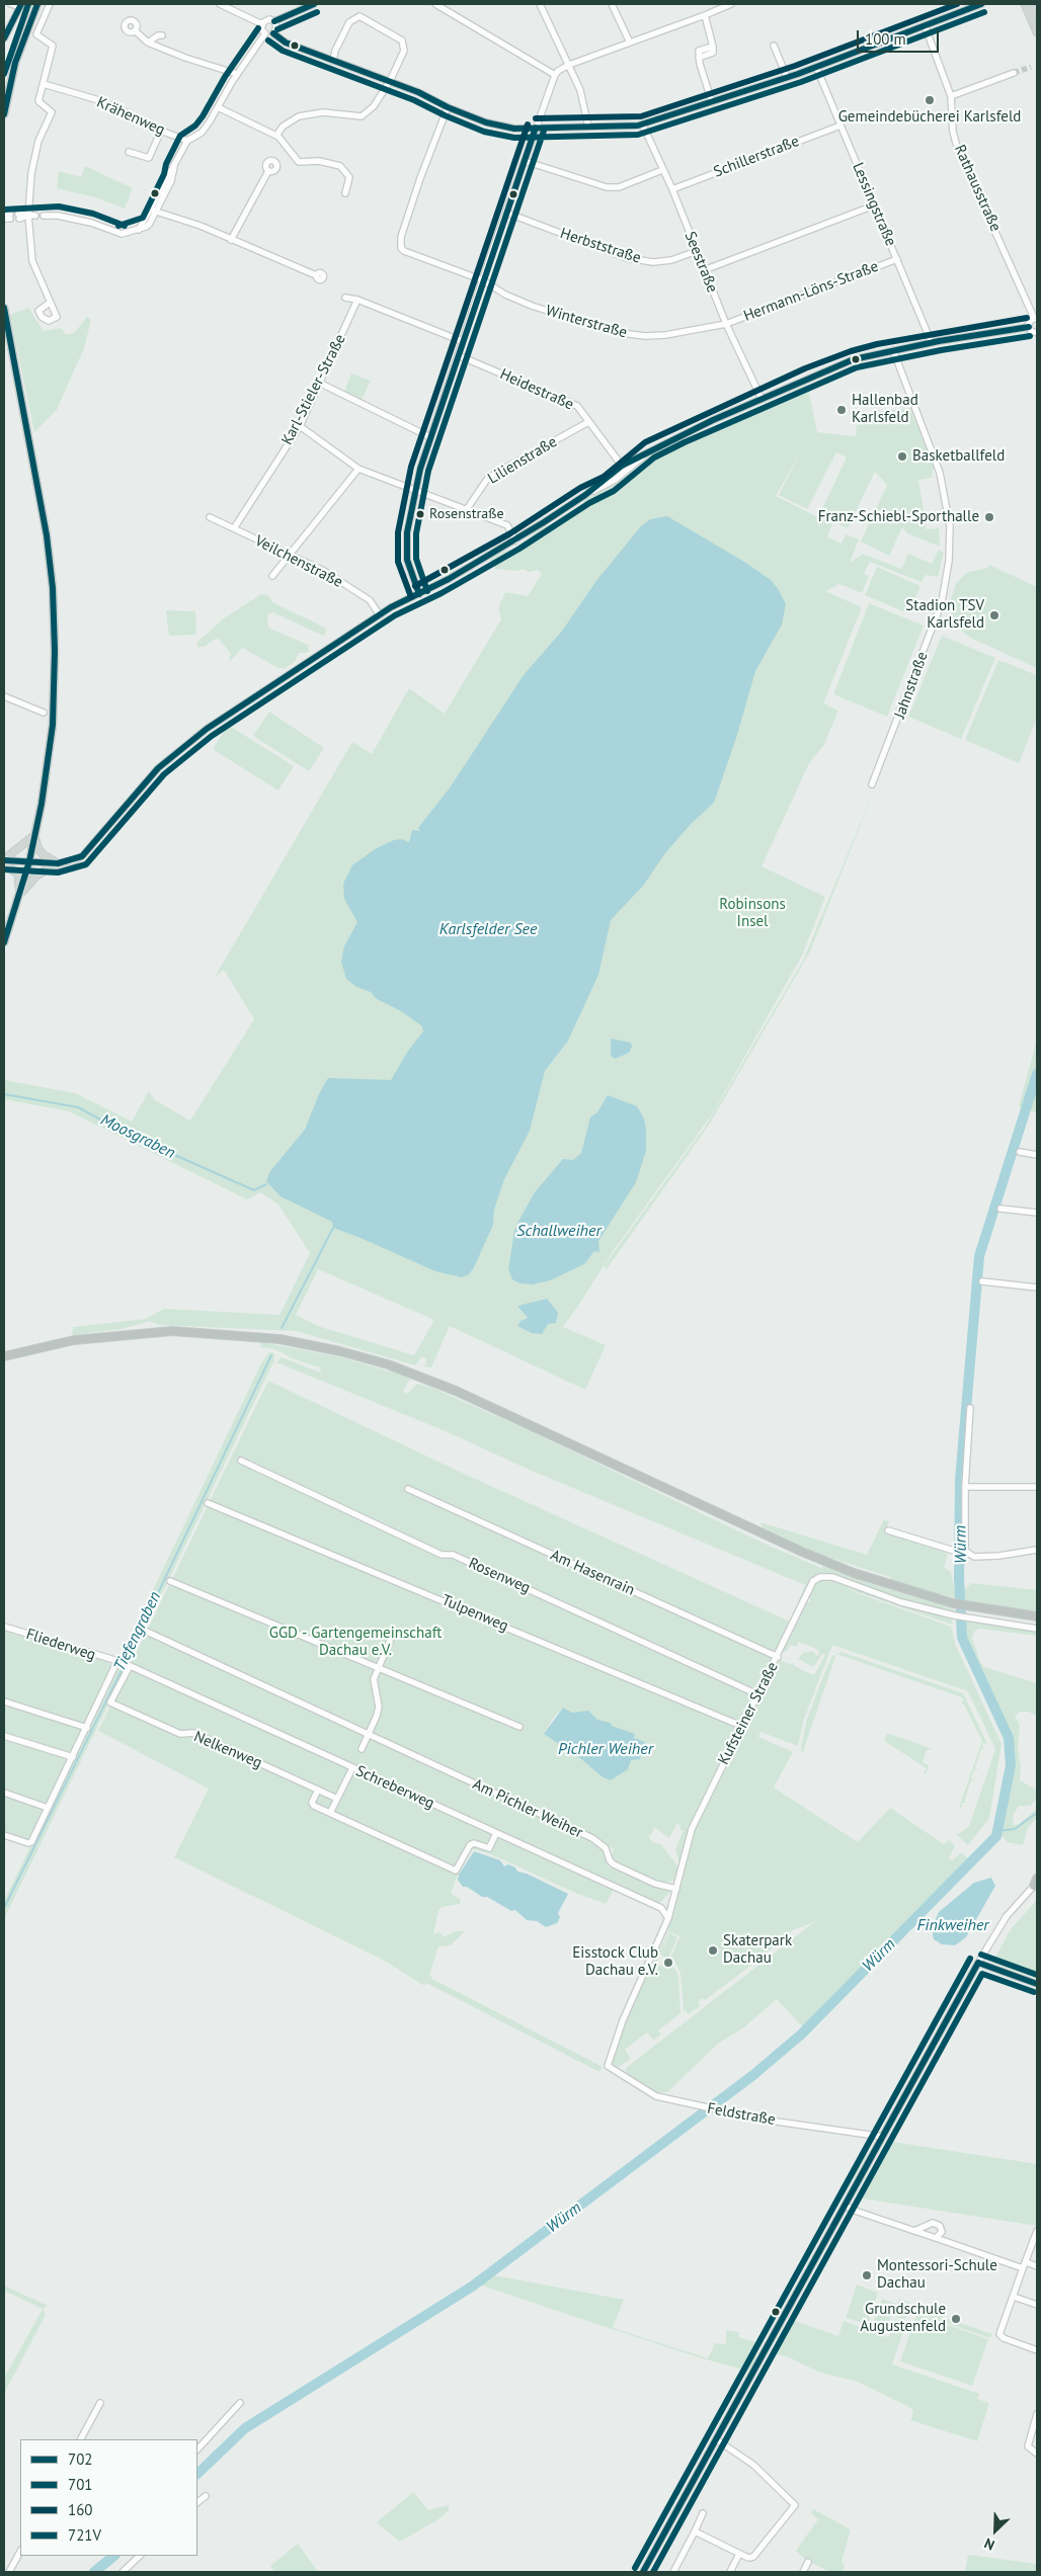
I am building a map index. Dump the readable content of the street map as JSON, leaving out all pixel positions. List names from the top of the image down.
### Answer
{
  "streets": {
    "street": [
      "Krähenweg",
      "Schillerstraße",
      "Rathausstraße",
      "Lessingstraße",
      "Herbststraße",
      "Seestraße",
      "Hermann-Löns-Straße",
      "Winterstraße",
      "Karl-Stieler-Straße",
      "Heidestraße",
      "Lilienstraße",
      "Veilchenstraße",
      "Jahnstraße",
      "Am Hasenrain",
      "Rosenweg",
      "Tulpenweg",
      "Fliederweg",
      "Kufsteiner Straße",
      "Nelkenweg",
      "Schreberweg",
      "Am Pichler Weiher",
      "Feldstraße"
    ]
  },
  "crossings": [
    ["Schillerstraße", "Lessingstraße"],
    ["Schillerstraße", "Seestraße"],
    ["Lessingstraße", "Hermann-Löns-Straße"],
    ["Herbststraße", "Seestraße"],
    ["Seestraße", "Hermann-Löns-Straße"],
    ["Seestraße", "Winterstraße"],
    ["Hermann-Löns-Straße", "Winterstraße"],
    ["Karl-Stieler-Straße", "Veilchenstraße"],
    ["Heidestraße", "Lilienstraße"],
    ["Am Hasenrain", "Kufsteiner Straße"],
    ["Rosenweg", "Kufsteiner Straße"],
    ["Tulpenweg", "Kufsteiner Straße"],
    ["Fliederweg", "Nelkenweg"],
    ["Fliederweg", "Schreberweg"],
    ["Kufsteiner Straße", "Schreberweg"],
    ["Kufsteiner Straße", "Am Pichler Weiher"],
    ["Kufsteiner Straße", "Feldstraße"],
    ["Nelkenweg", "Schreberweg"]
  ],
  "water": [
    "Karlsfelder See",
    "Moosgraben",
    "Schallweiher",
    "Würm",
    "Tiefengraben",
    "Pichler Weiher",
    "Finkweiher"
  ],
  "parks": ["Robinsons Insel", "GGD - Gartengemeinschaft Dachau e.V."],
  "places": [
    "Gemeindebücherei Karlsfeld",
    "Hallenbad Karlsfeld",
    "Basketballfeld",
    "Rosenstraße",
    "Franz-Schiebl-Sporthalle",
    "Stadion TSV Karlsfeld",
    "Skaterpark Dachau",
    "Eisstock Club Dachau e.V.",
    "Montessori-Schule Dachau",
    "Grundschule Augustenfeld"
  ],
  "lines": [
    "transit line 702",
    "transit line 160",
    "transit line 701",
    "transit line 721V"
  ],
  "legend": [
    "702",
    "701",
    "160",
    "721V"
  ],
  "scale_bar": "100 m",
  "north": "bottom left"
}
